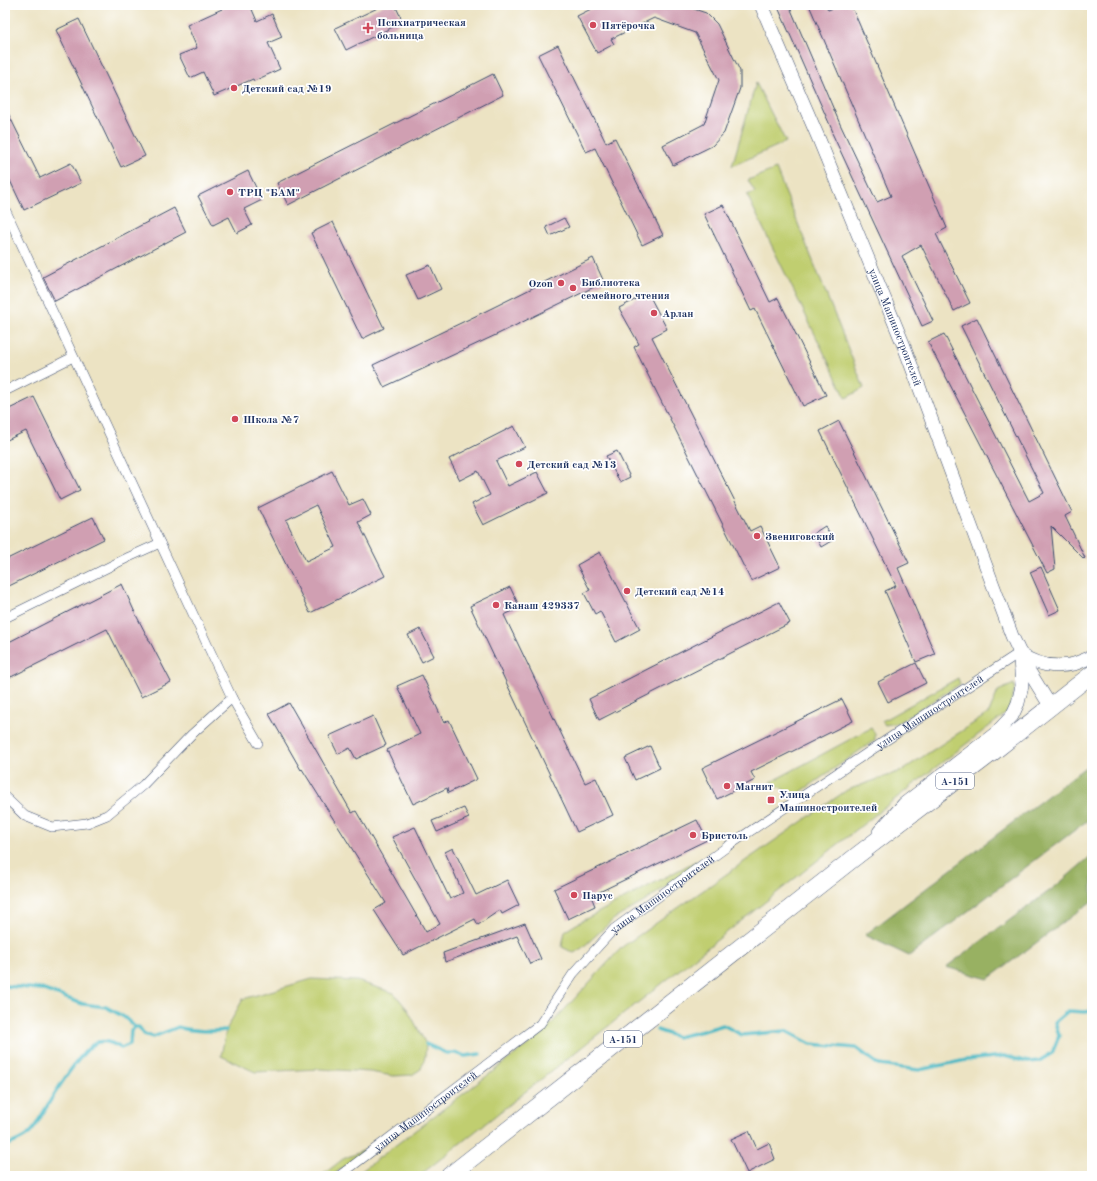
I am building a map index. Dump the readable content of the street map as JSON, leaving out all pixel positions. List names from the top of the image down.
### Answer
{
  "streets": {
    "highway": ["А-151"],
    "main road": ["улица Машиностроителей"]
  },
  "crossings": [
    ["улица Машиностроителей", "А-151"]
  ],
  "places": {
    "other": [
      "Пятёрочка",
      "Детский сад №19",
      "ТРЦ \"БАМ\"",
      "Ozon",
      "Библиотека семейного чтения",
      "Арлан",
      "Школа №7",
      "Детский сад №13",
      "Звениговский",
      "Детский сад №14",
      "Канаш 429337",
      "Магнит",
      "Бристоль",
      "Парус"
    ],
    "health": ["Психиатрическая больница"],
    "transit": ["Улица Машиностроителей"]
  }
}
